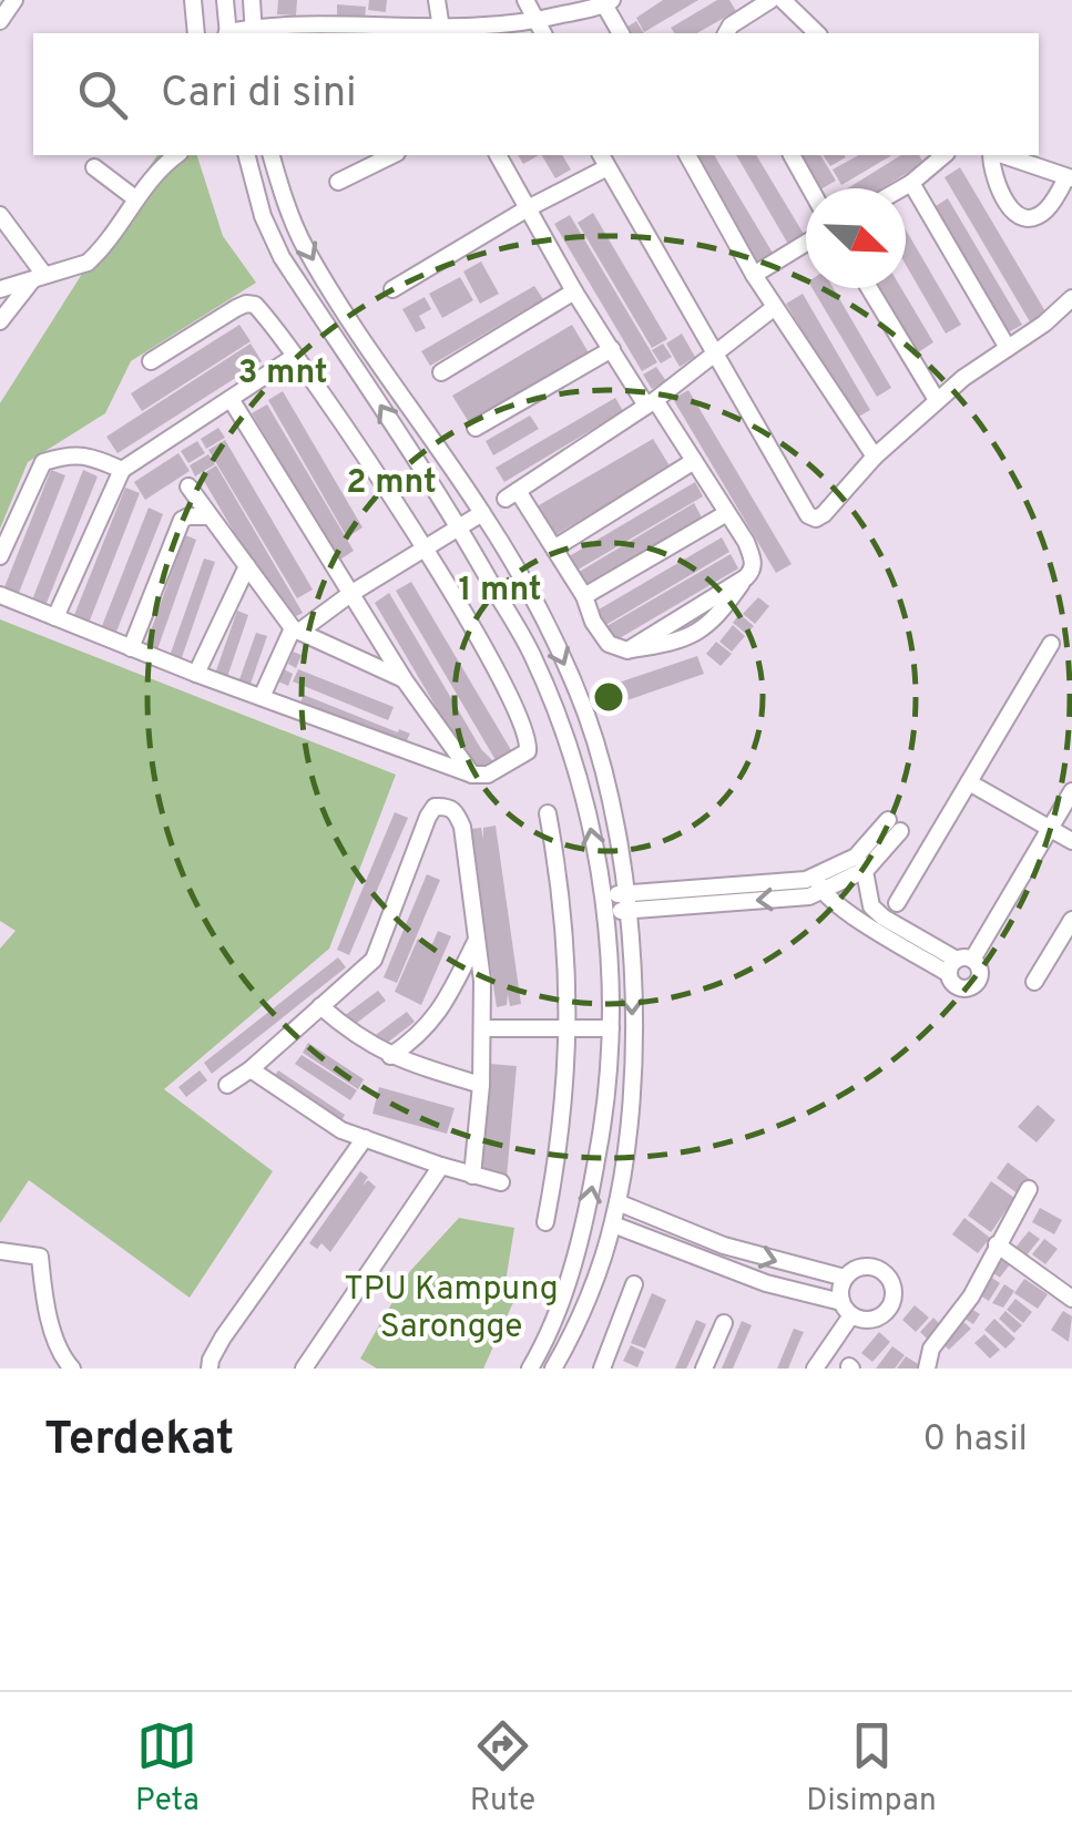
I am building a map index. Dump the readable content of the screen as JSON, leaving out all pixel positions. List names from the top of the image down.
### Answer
{
  "parks": ["TPU Kampung Sarongge"],
  "north": "bottom right",
  "page": {
    "search": "Cari di sini",
    "heading": ["Terdekat", "0 hasil"],
    "nav": ["Peta", "Rute", "Disimpan"]
  },
  "rings": ["3 mnt", "2 mnt", "1 mnt"]
}
